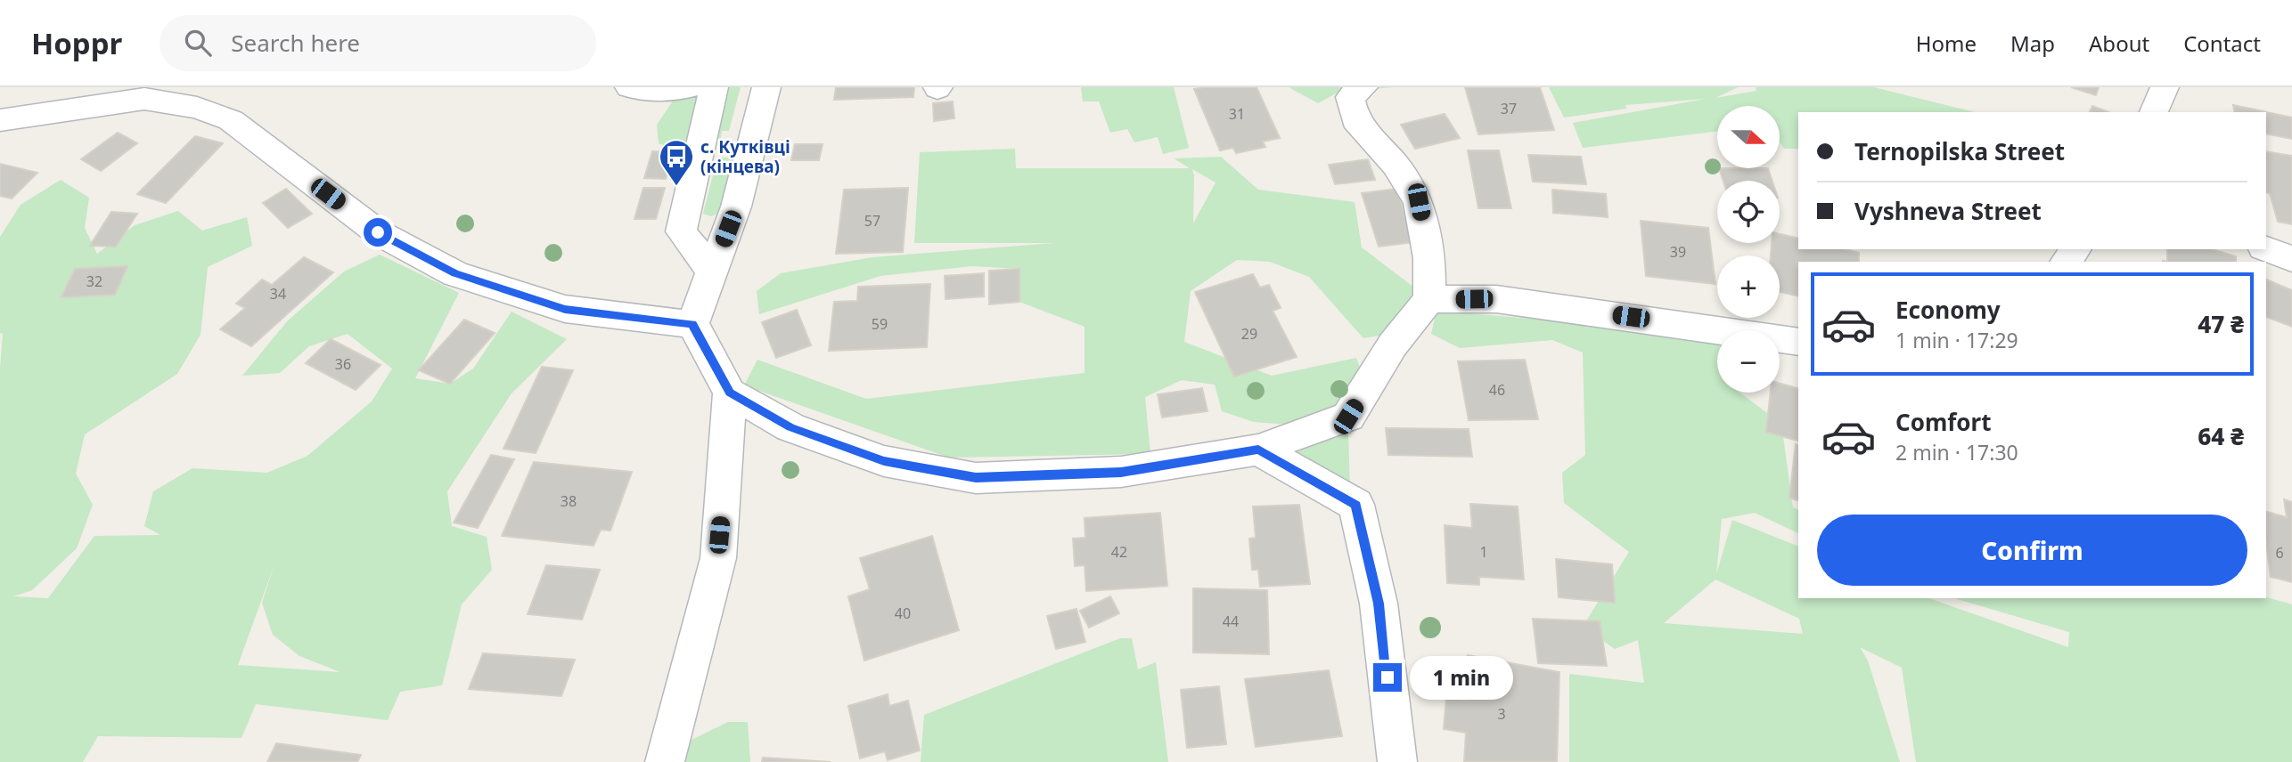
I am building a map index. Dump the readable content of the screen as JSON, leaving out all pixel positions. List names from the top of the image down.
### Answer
{
  "places": {
    "bus stop": ["с. Кутківці (кінцева)"]
  },
  "house_numbers": [
    "37",
    "31",
    "57",
    "39",
    "32",
    "34",
    "59",
    "29",
    "36",
    "46",
    "38",
    "42",
    "1",
    "6",
    "40",
    "44",
    "3"
  ],
  "north": "right",
  "page": {
    "header": "Hoppr",
    "search": "Search here",
    "nav": [
      "Home",
      "Map",
      "About",
      "Contact"
    ],
    "map_buttons": ["+", "−"],
    "banner": ["Ternopilska Street", "Vyshneva Street"],
    "list": [
      {
        "name": "Economy",
        "note": "1 min · 17:29",
        "value": "47 ₴"
      },
      {
        "name": "Comfort",
        "note": "2 min · 17:30",
        "value": "64 ₴"
      }
    ],
    "buttons": "Confirm",
    "bubble": "1 min"
  }
}
